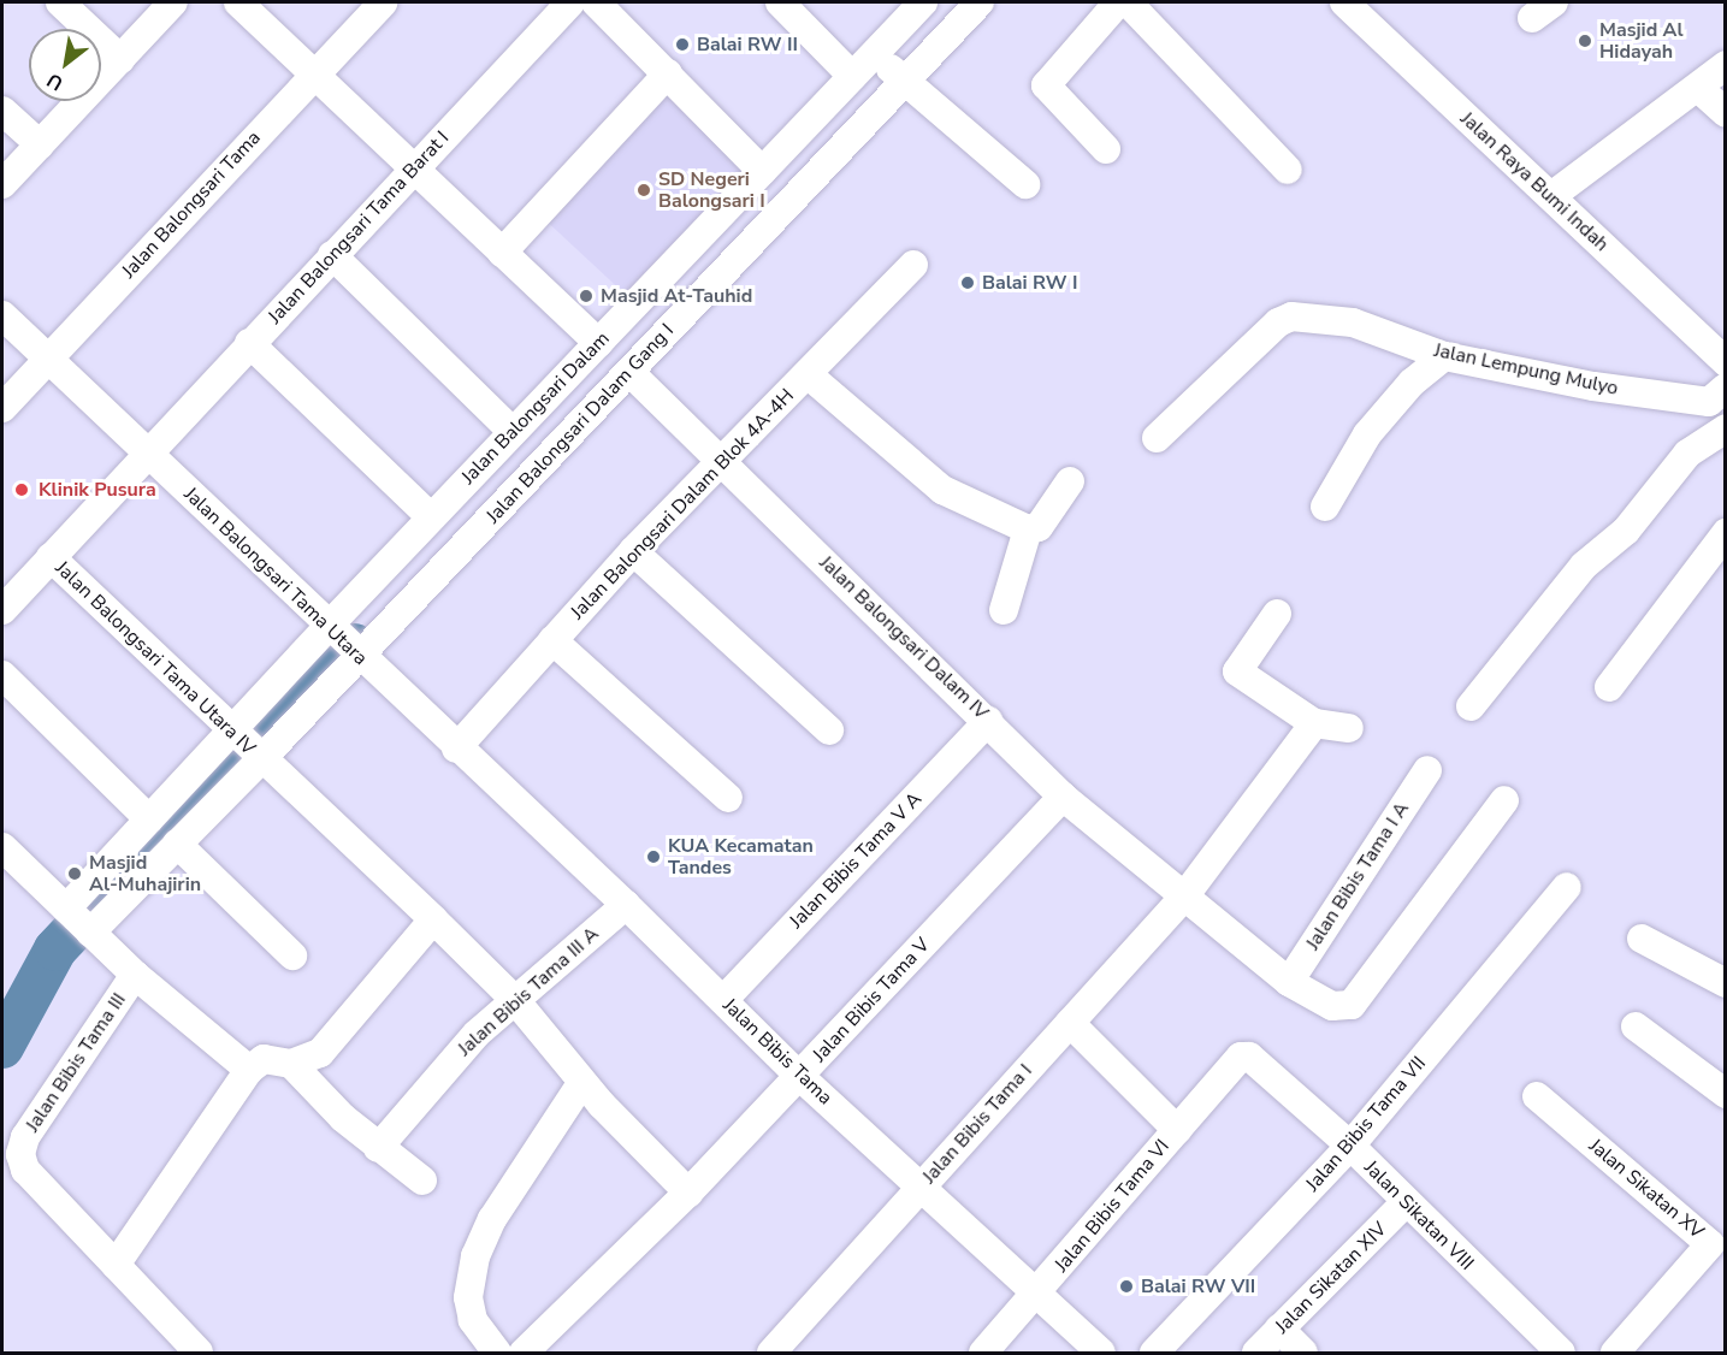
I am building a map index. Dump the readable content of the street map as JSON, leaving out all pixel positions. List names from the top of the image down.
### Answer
{
  "streets": {
    "street": [
      "Jalan Raya Bumi Indah",
      "Jalan Balongsari Tama",
      "Jalan Balongsari Tama Barat I",
      "Jalan Lempung Mulyo",
      "Jalan Balongsari Dalam",
      "Jalan Balongsari Dalam Gang I",
      "Jalan Balongsari Dalam Blok 4A-4H",
      "Jalan Balongsari Tama Utara",
      "Jalan Balongsari Dalam IV",
      "Jalan Balongsari Tama Utara IV",
      "Jalan Bibis Tama V A",
      "Jalan Bibis Tama I A",
      "Jalan Bibis Tama III A",
      "Jalan Bibis Tama V",
      "Jalan Bibis Tama",
      "Jalan Bibis Tama III",
      "Jalan Bibis Tama I",
      "Jalan Bibis Tama VII",
      "Jalan Sikatan XV",
      "Jalan Bibis Tama VI",
      "Jalan Sikatan VIII",
      "Jalan Sikatan XIV"
    ]
  },
  "crossings": [
    ["Jalan Balongsari Tama", "Jalan Balongsari Tama Utara"],
    ["Jalan Balongsari Tama Barat I", "Jalan Balongsari Tama Utara"],
    ["Jalan Balongsari Tama Barat I", "Jalan Balongsari Tama Utara IV"],
    ["Jalan Balongsari Dalam", "Jalan Balongsari Dalam Gang I"],
    ["Jalan Balongsari Dalam", "Jalan Balongsari Tama Utara"],
    ["Jalan Balongsari Dalam", "Jalan Balongsari Tama Utara IV"],
    ["Jalan Balongsari Dalam Gang I", "Jalan Balongsari Tama Utara"],
    ["Jalan Balongsari Dalam Gang I", "Jalan Balongsari Dalam IV"],
    ["Jalan Balongsari Dalam Gang I", "Jalan Balongsari Tama Utara IV"],
    ["Jalan Balongsari Dalam Blok 4A-4H", "Jalan Balongsari Tama Utara"],
    ["Jalan Balongsari Dalam Blok 4A-4H", "Jalan Balongsari Dalam IV"],
    ["Jalan Balongsari Dalam Blok 4A-4H", "Jalan Bibis Tama"],
    ["Jalan Balongsari Tama Utara", "Jalan Bibis Tama"],
    ["Jalan Balongsari Dalam IV", "Jalan Bibis Tama V A"],
    ["Jalan Balongsari Dalam IV", "Jalan Bibis Tama V"],
    ["Jalan Balongsari Dalam IV", "Jalan Bibis Tama I"],
    ["Jalan Balongsari Tama Utara IV", "Jalan Bibis Tama III A"],
    ["Jalan Balongsari Tama Utara IV", "Jalan Bibis Tama V"],
    ["Jalan Bibis Tama V A", "Jalan Bibis Tama"],
    ["Jalan Bibis Tama III A", "Jalan Bibis Tama"],
    ["Jalan Bibis Tama V", "Jalan Bibis Tama"],
    ["Jalan Bibis Tama", "Jalan Bibis Tama I"],
    ["Jalan Bibis Tama", "Jalan Bibis Tama VI"],
    ["Jalan Bibis Tama VII", "Jalan Sikatan VIII"],
    ["Jalan Bibis Tama VI", "Jalan Sikatan VIII"],
    ["Jalan Sikatan VIII", "Jalan Sikatan XIV"]
  ],
  "places": [
    "Masjid Al Hidayah",
    "Balai RW II",
    "SD Negeri Balongsari I",
    "Balai RW I",
    "Masjid At-Tauhid",
    "Klinik Pusura",
    "KUA Kecamatan Tandes",
    "Masjid Al-Muhajirin",
    "Balai RW VII"
  ],
  "north": "bottom left"
}
